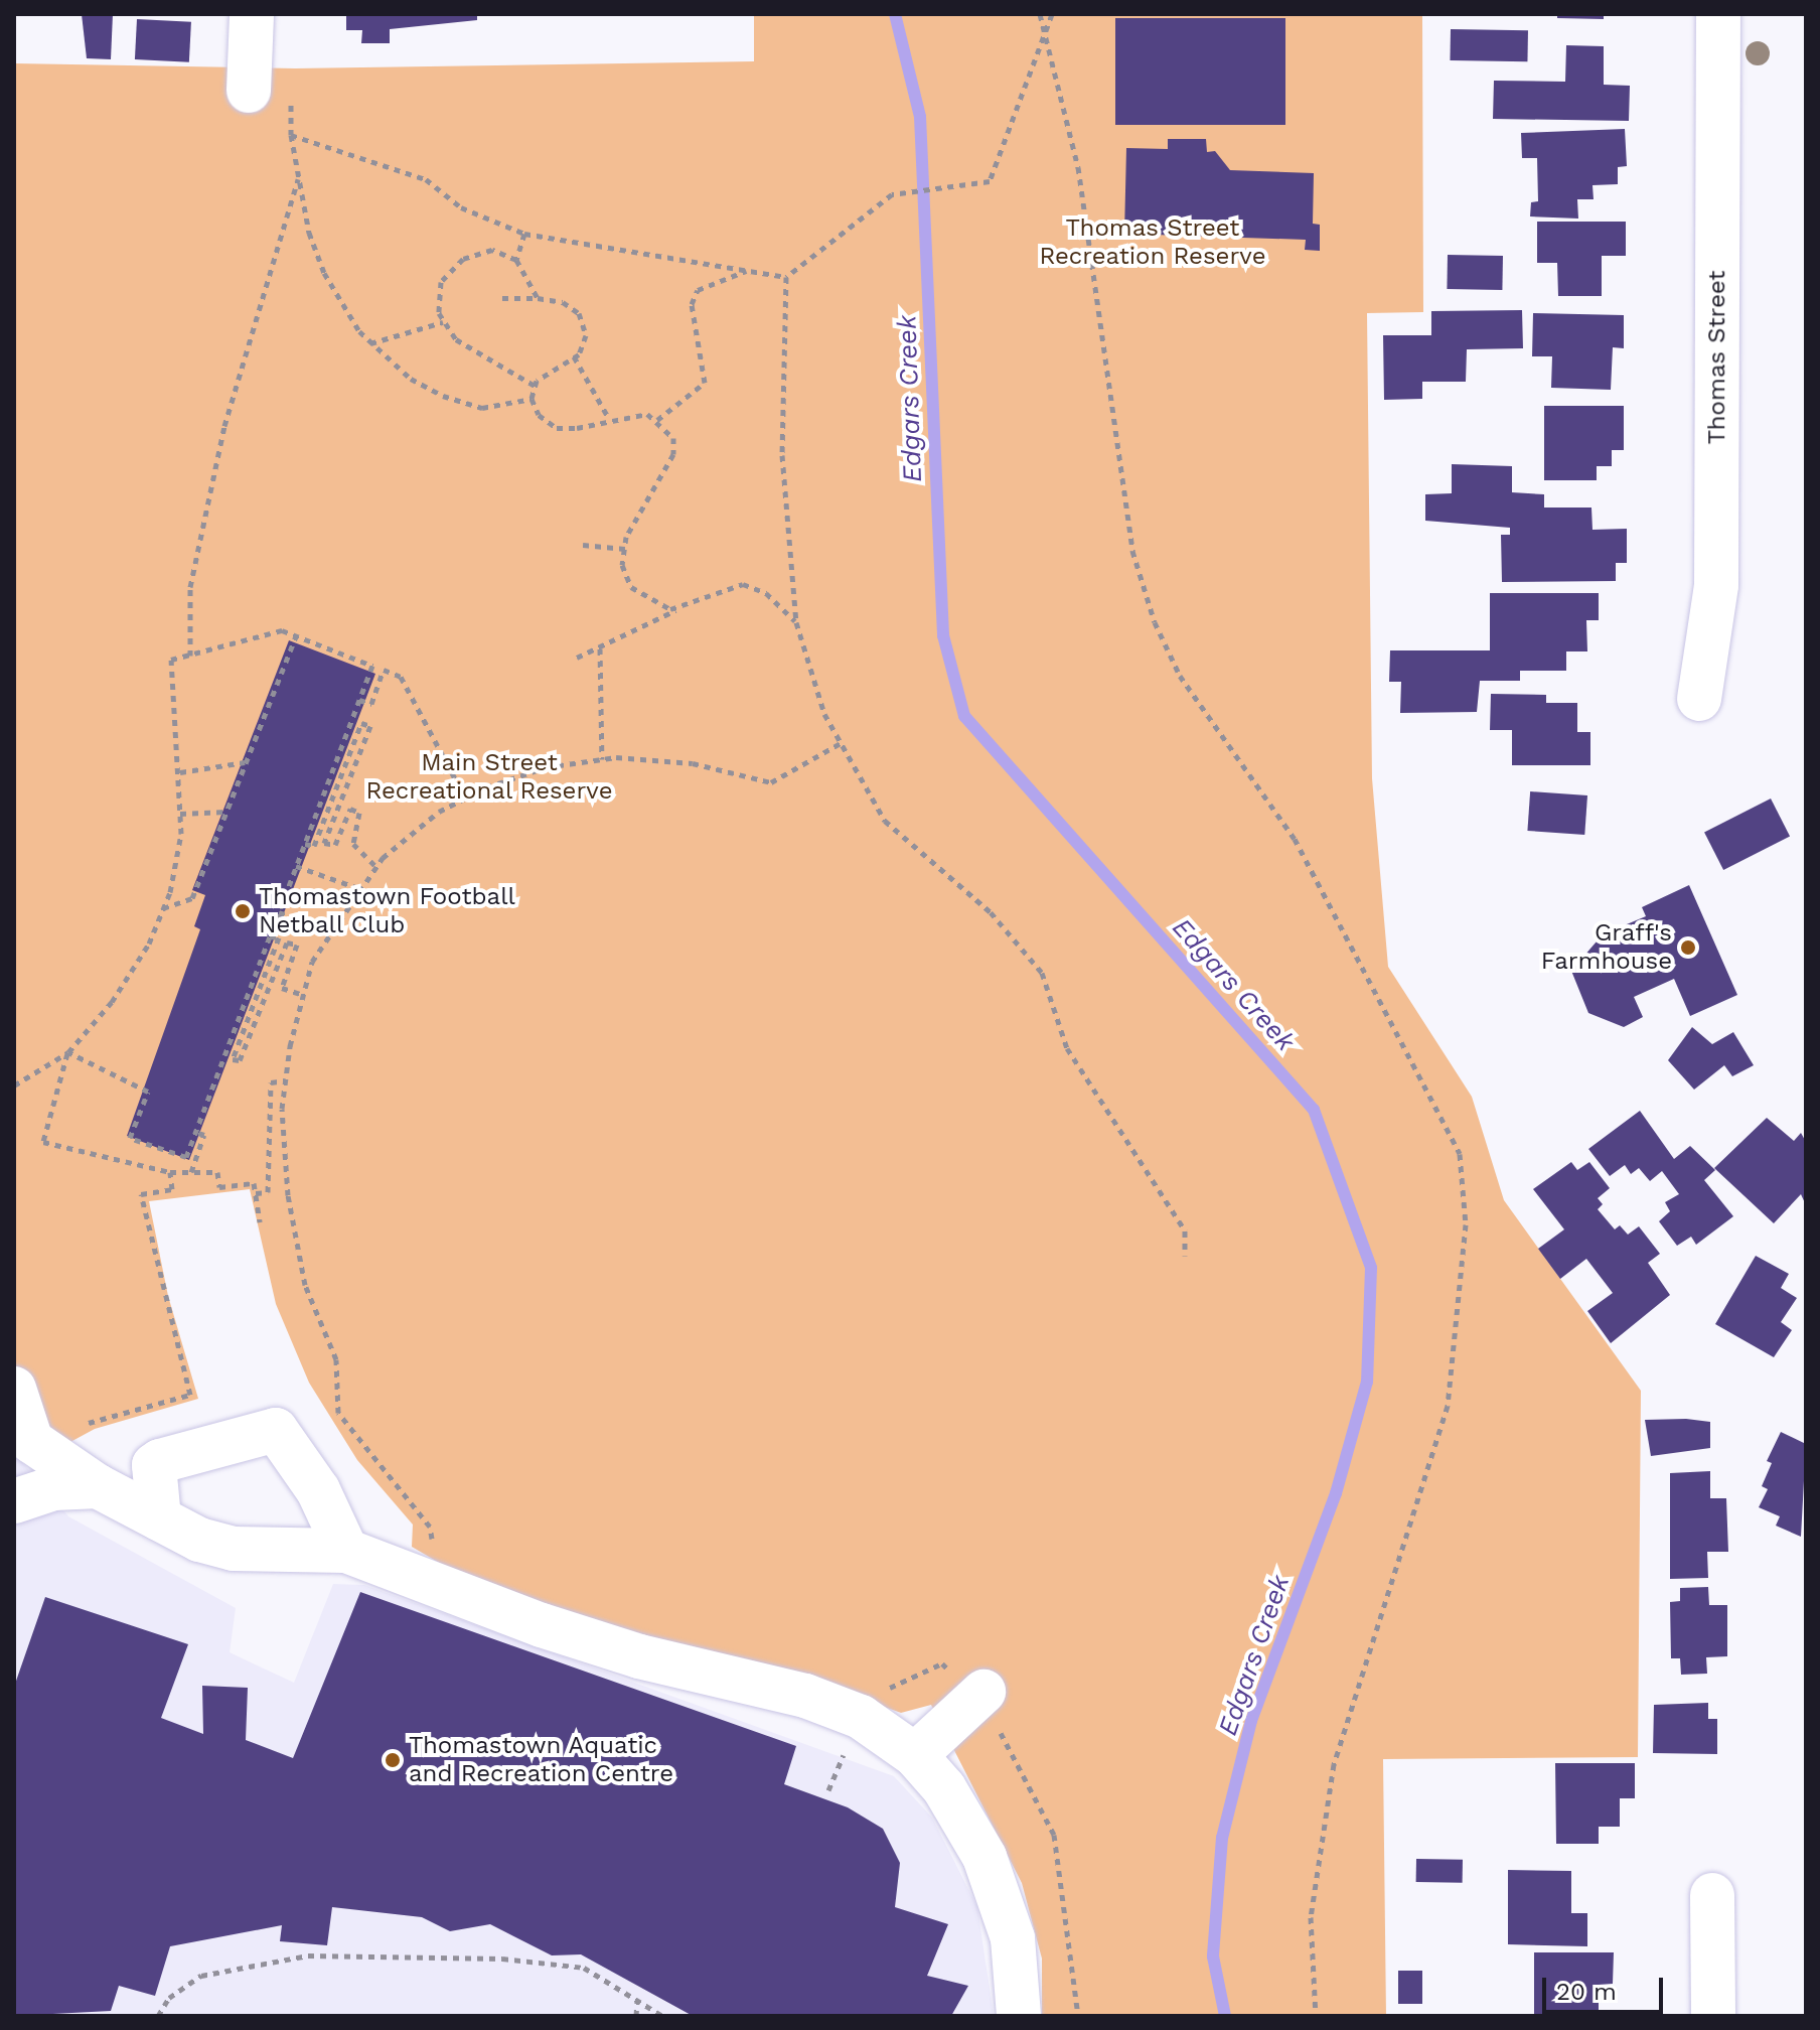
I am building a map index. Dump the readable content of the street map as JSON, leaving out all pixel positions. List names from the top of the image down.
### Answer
{
  "streets": {
    "street": ["Thomas Street"]
  },
  "water": ["Edgars Creek"],
  "parks": ["Thomas Street Recreation Reserve", "Main Street Recreational Reserve"],
  "places": ["Thomastown Football Netball Club", "Graff's Farmhouse", "Thomastown Aquatic and Recreation Centre"],
  "scale_bar": "20 m"
}
